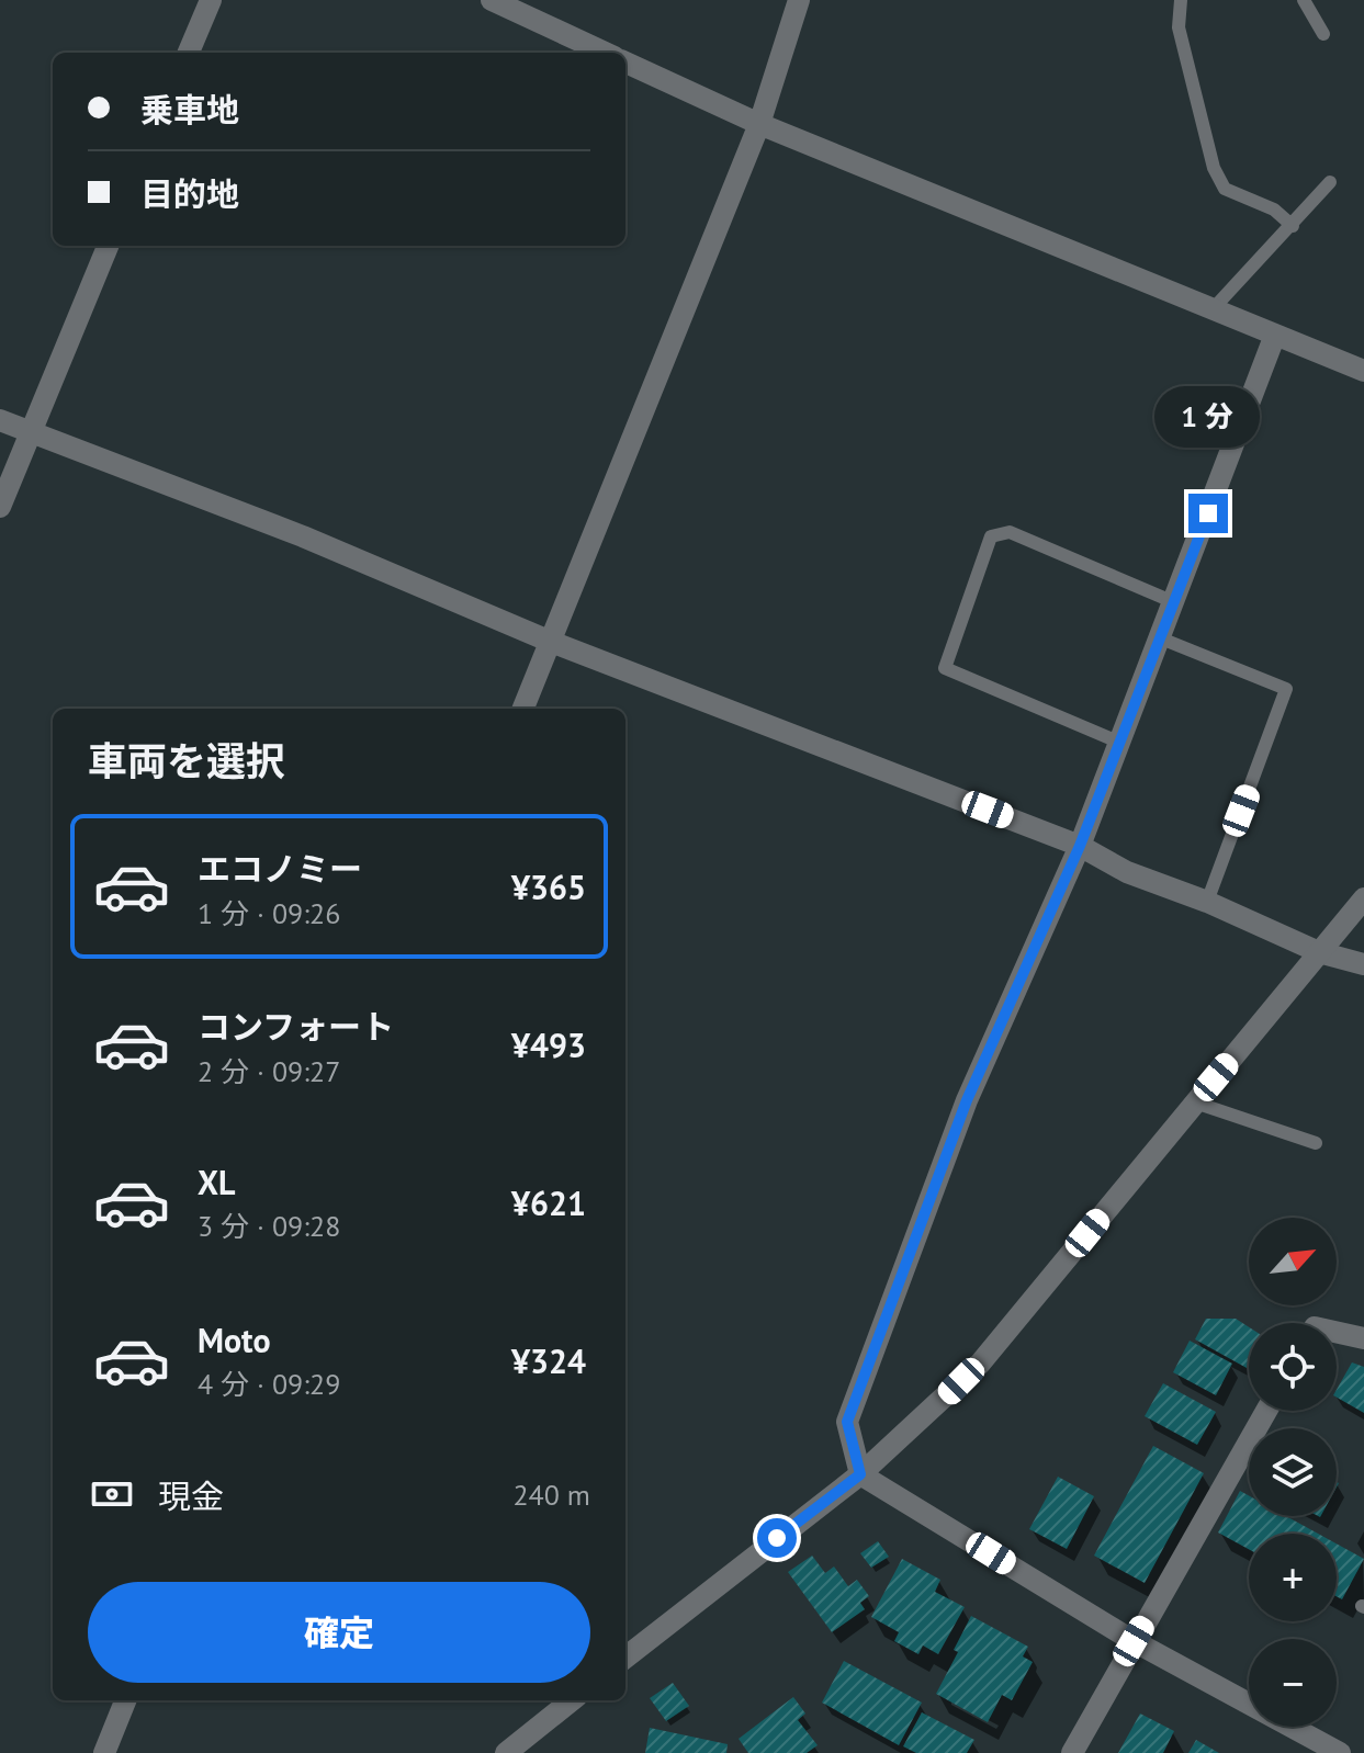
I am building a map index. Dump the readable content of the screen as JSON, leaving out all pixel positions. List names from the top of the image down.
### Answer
{
  "north": "top right",
  "page": {
    "banner": ["乗車地", "目的地"],
    "bubble": "1 分",
    "heading": "車両を選択",
    "list": [
      {
        "name": "エコノミー",
        "note": "1 分 · 09:26",
        "value": "¥365"
      },
      {
        "name": "コンフォート",
        "note": "2 分 · 09:27",
        "value": "¥493"
      },
      {
        "name": "XL",
        "note": "3 分 · 09:28",
        "value": "¥621"
      },
      {
        "name": "Moto",
        "note": "4 分 · 09:29",
        "value": "¥324"
      }
    ],
    "map_buttons": ["+", "−"],
    "pay": ["現金", "240 m"],
    "buttons": "確定"
  }
}
